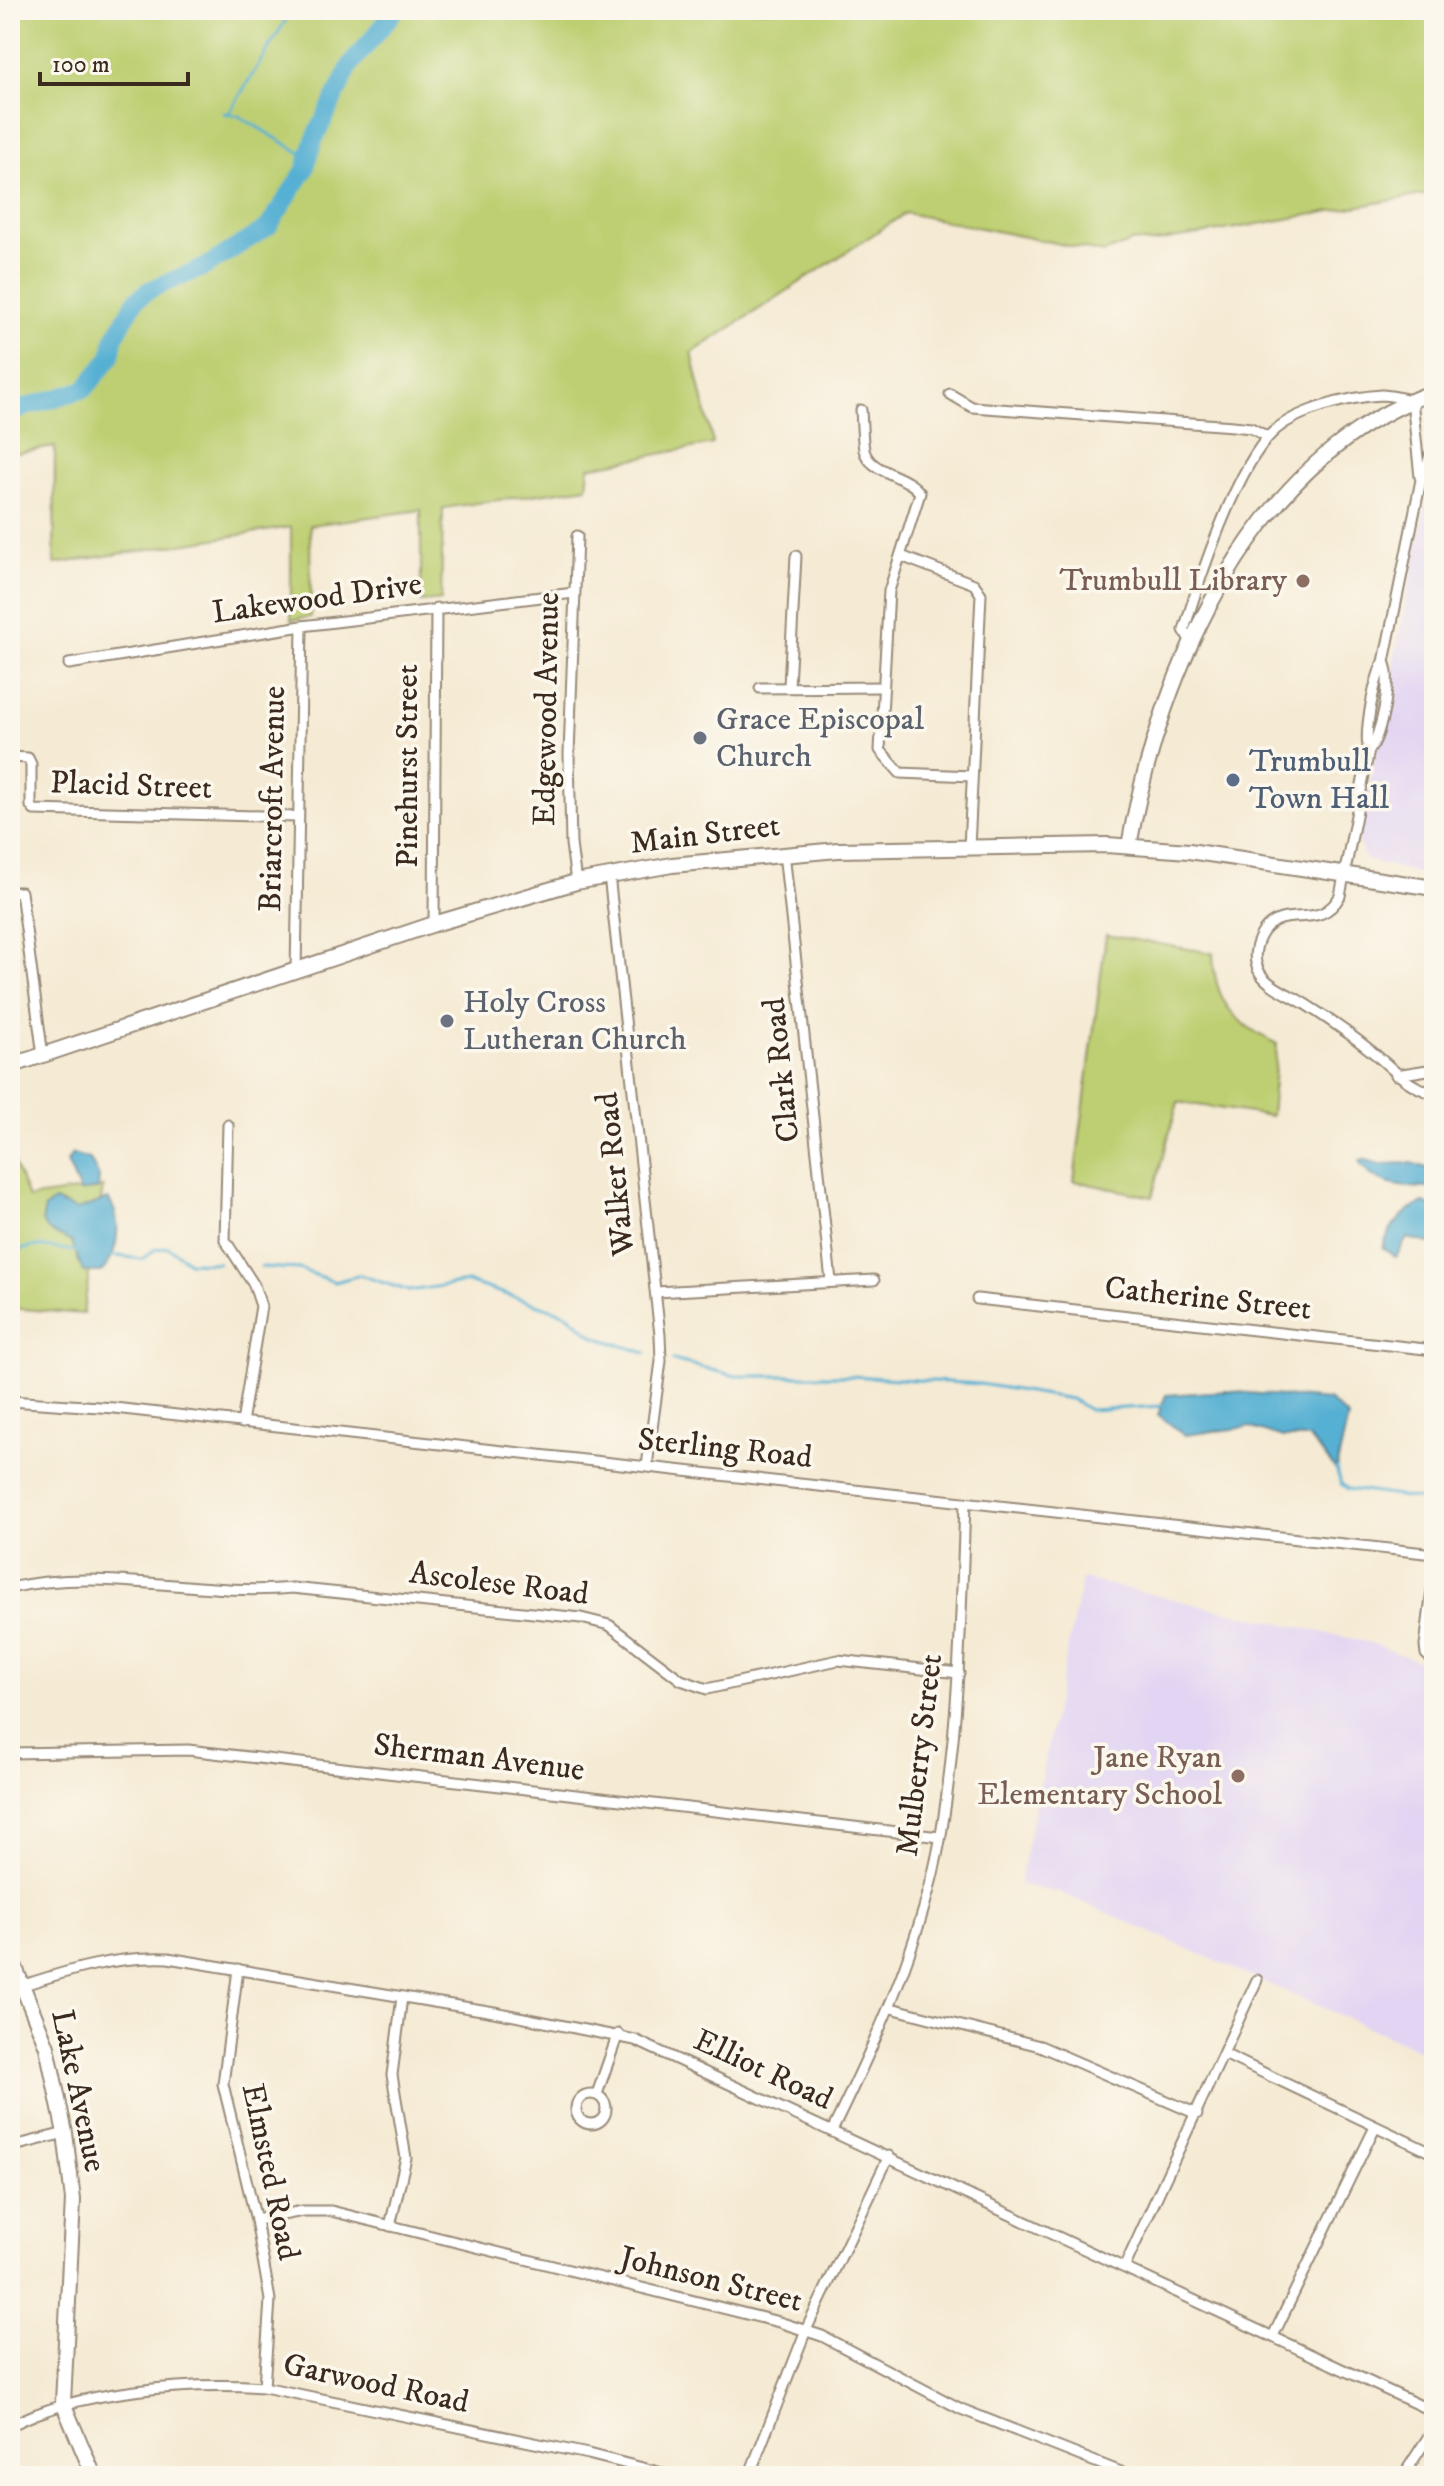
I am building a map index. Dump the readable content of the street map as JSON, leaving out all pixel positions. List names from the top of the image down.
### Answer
{
  "streets": {
    "main road": ["Main Street", "Lake Avenue"],
    "street": [
      "Lakewood Drive",
      "Edgewood Avenue",
      "Pinehurst Street",
      "Placid Street",
      "Briarcroft Avenue",
      "Clark Road",
      "Walker Road",
      "Catherine Street",
      "Sterling Road",
      "Ascolese Road",
      "Mulberry Street",
      "Sherman Avenue",
      "Elliot Road",
      "Elmsted Road",
      "Johnson Street",
      "Garwood Road"
    ]
  },
  "crossings": [
    ["Lakewood Drive", "Edgewood Avenue"],
    ["Lakewood Drive", "Pinehurst Street"],
    ["Lakewood Drive", "Briarcroft Avenue"],
    ["Edgewood Avenue", "Main Street"],
    ["Pinehurst Street", "Main Street"],
    ["Placid Street", "Briarcroft Avenue"],
    ["Briarcroft Avenue", "Main Street"],
    ["Main Street", "Clark Road"],
    ["Main Street", "Walker Road"],
    ["Walker Road", "Sterling Road"],
    ["Sterling Road", "Mulberry Street"],
    ["Ascolese Road", "Mulberry Street"],
    ["Mulberry Street", "Sherman Avenue"],
    ["Mulberry Street", "Elliot Road"],
    ["Elliot Road", "Lake Avenue"],
    ["Elliot Road", "Elmsted Road"],
    ["Lake Avenue", "Garwood Road"],
    ["Elmsted Road", "Johnson Street"],
    ["Elmsted Road", "Garwood Road"]
  ],
  "places": [
    "Trumbull Library",
    "Grace Episcopal Church",
    "Trumbull Town Hall",
    "Holy Cross Lutheran Church",
    "Jane Ryan Elementary School"
  ],
  "scale_bar": "100 m"
}
